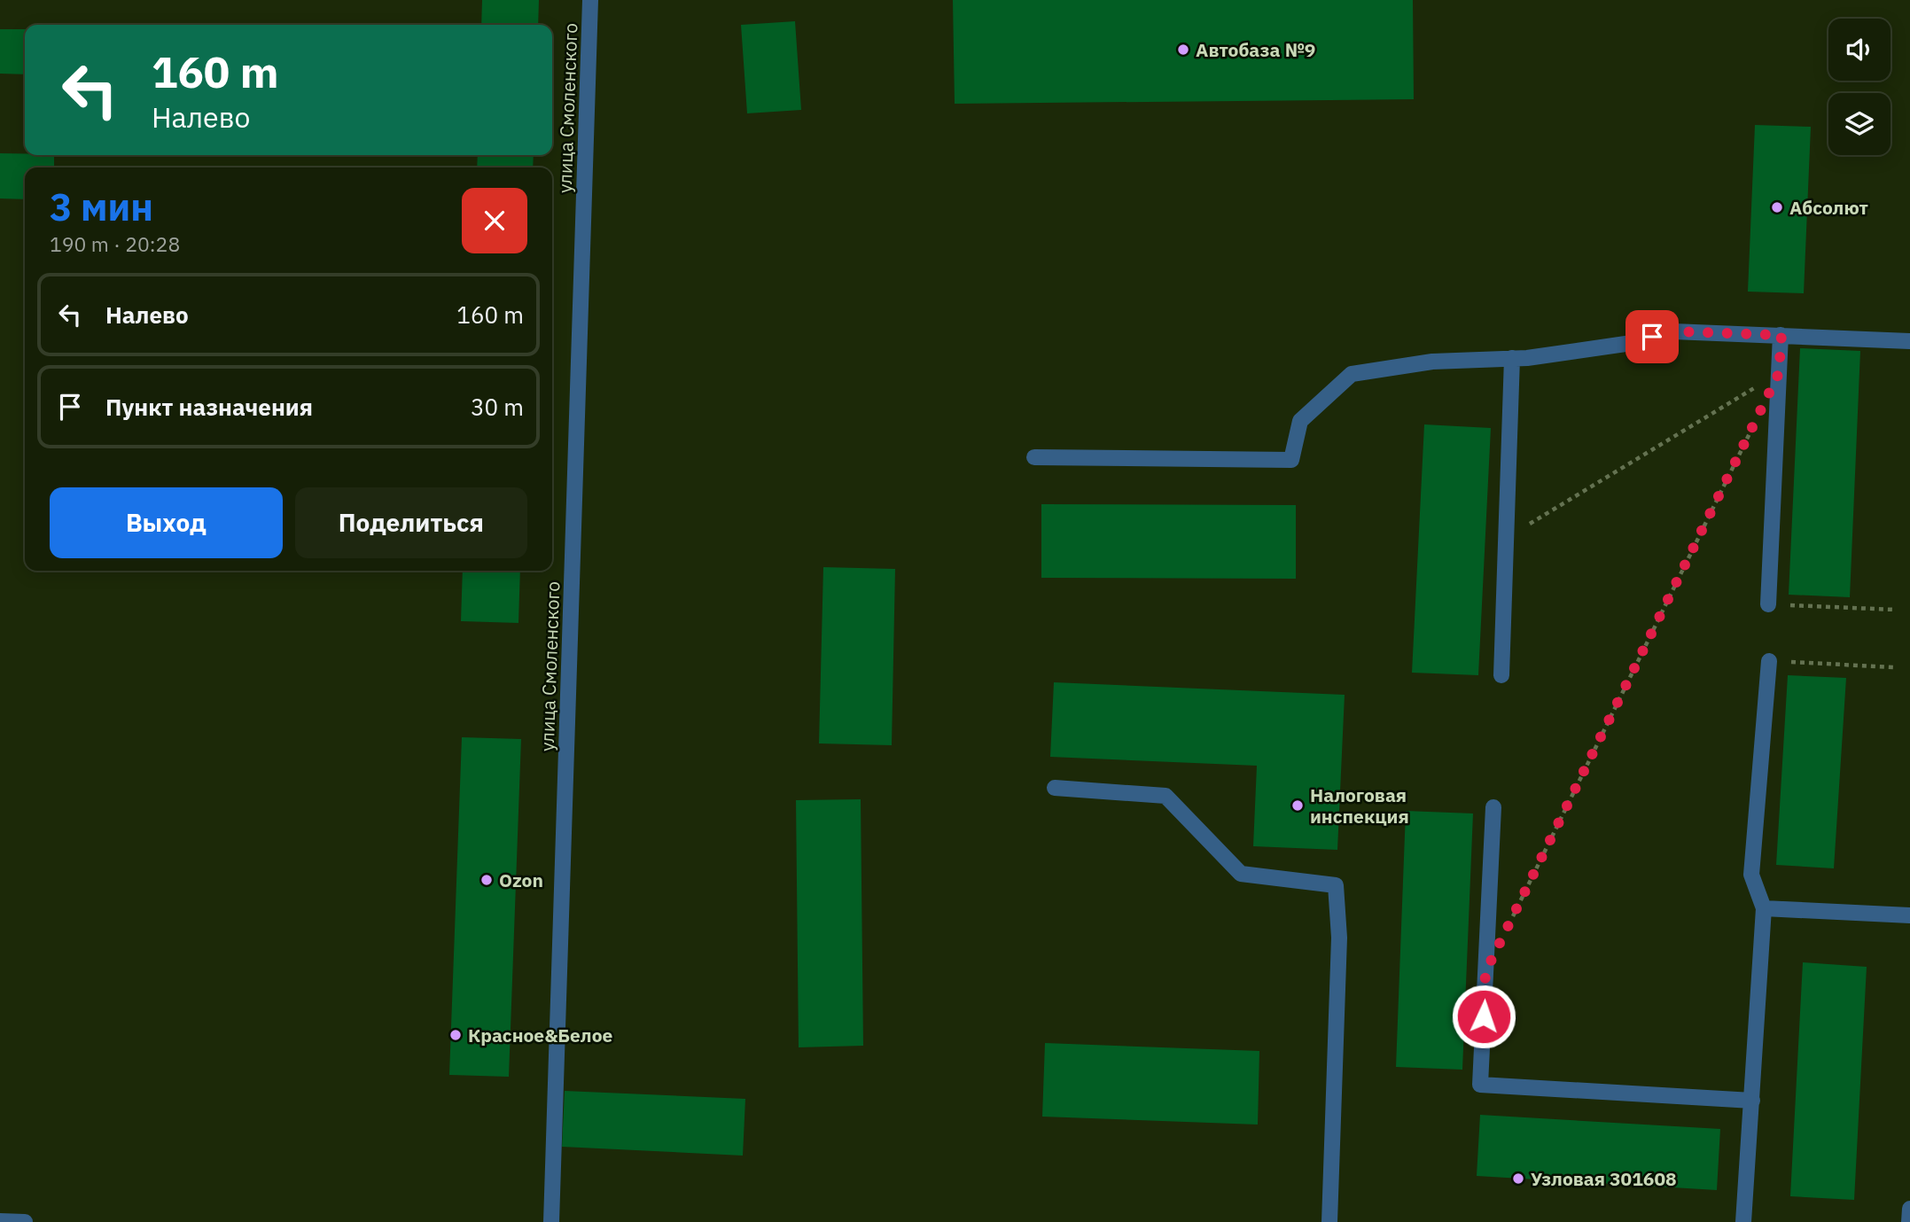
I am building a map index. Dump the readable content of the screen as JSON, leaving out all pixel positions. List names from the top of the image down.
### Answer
{
  "streets": {
    "street": ["улица Смоленского"]
  },
  "places": [
    "Автобаза №9",
    "Абсолют",
    "Налоговая инспекция",
    "Ozon",
    "Красное&Белое",
    "Узловая 301608"
  ],
  "page": {
    "turn": ["160 m", "Налево"],
    "heading": ["3 мин", "190 m · 20:28"],
    "list": [
      {
        "name": "Налево",
        "value": "160 m"
      },
      {
        "name": "Пункт назначения",
        "value": "30 m"
      }
    ],
    "buttons": ["Выход", "Поделиться"]
  }
}
